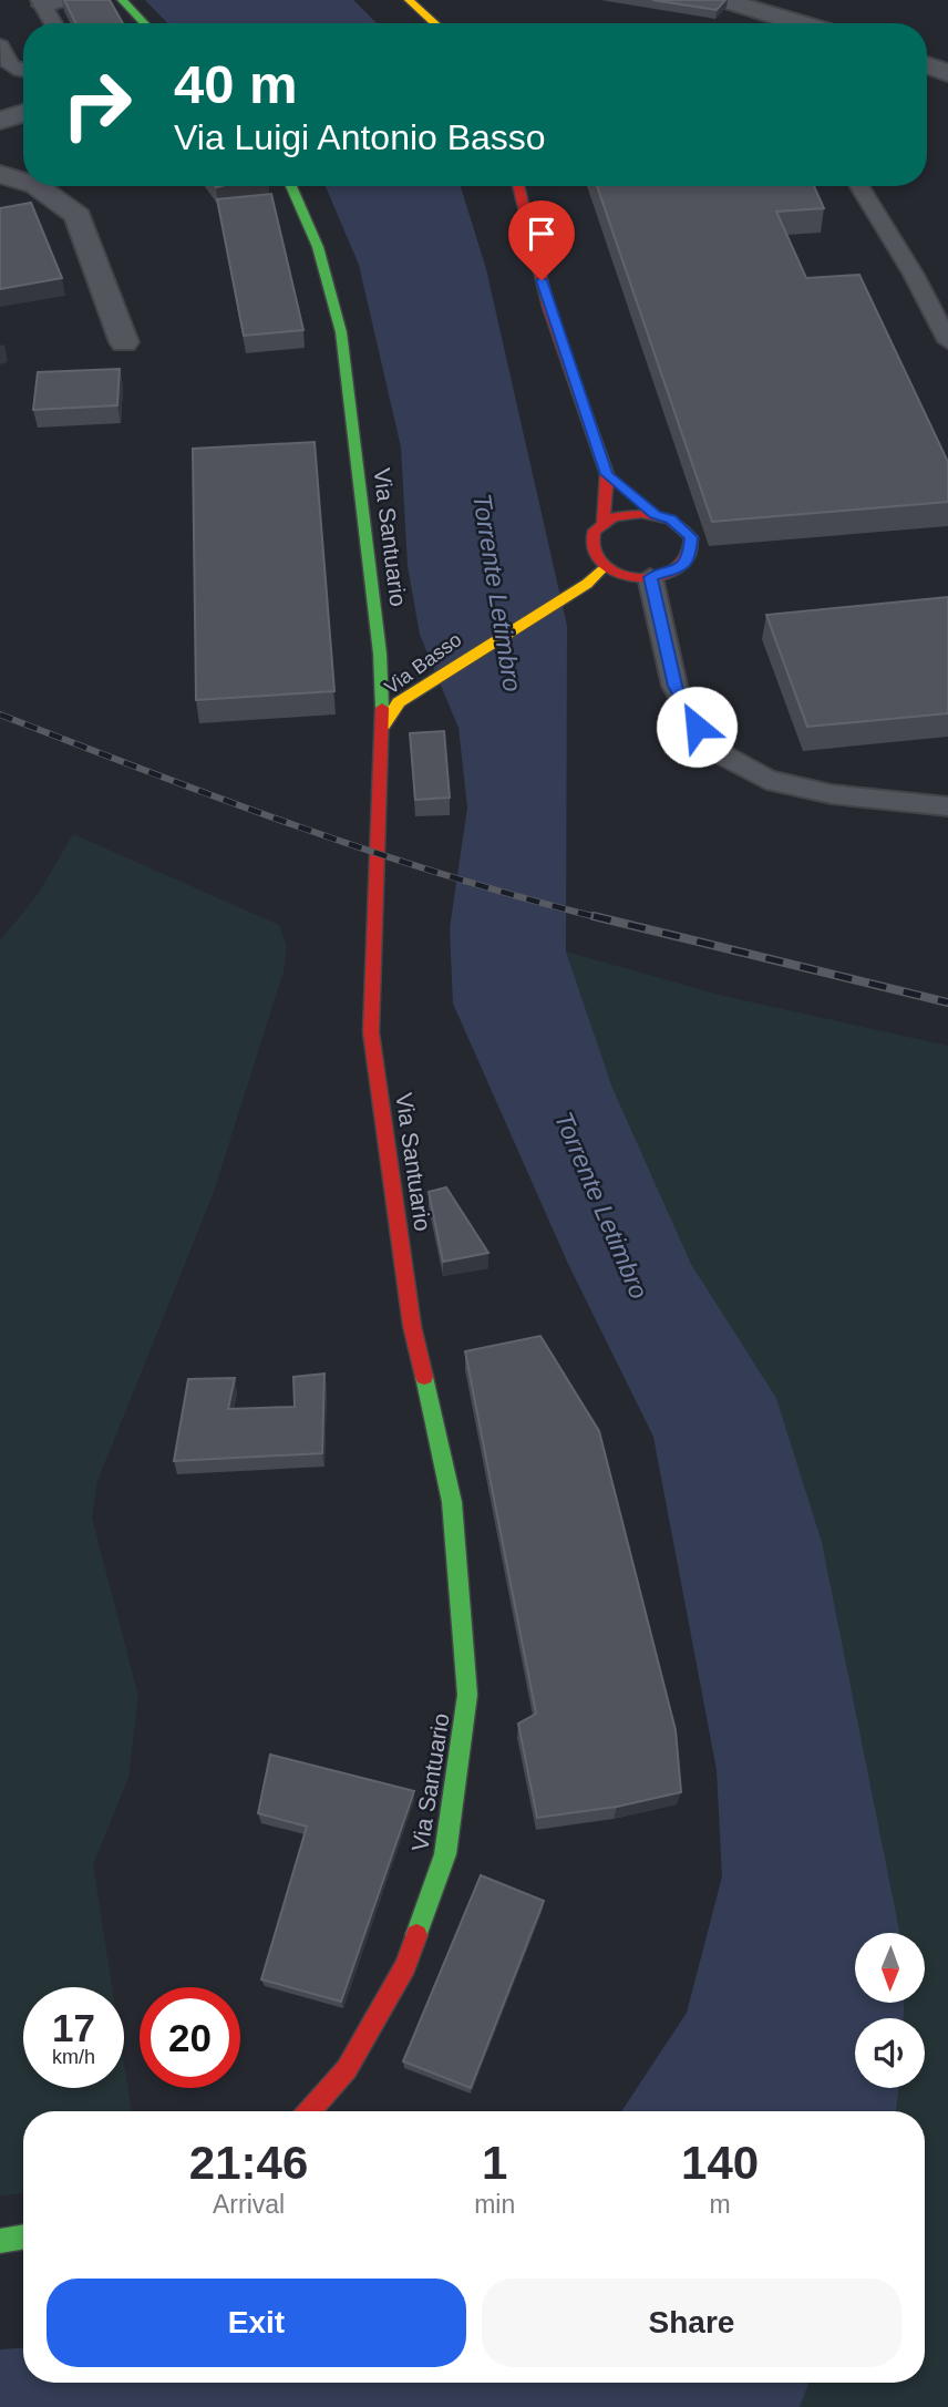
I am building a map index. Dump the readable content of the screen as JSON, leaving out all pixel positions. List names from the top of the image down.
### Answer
{
  "streets": {
    "main road": ["Via Santuario", "Via Basso"]
  },
  "crossings": [
    ["Via Santuario", "Via Basso"]
  ],
  "water": ["Torrente Letimbro"],
  "north": "bottom",
  "page": {
    "turn": ["40 m", "Via Luigi Antonio Basso"],
    "speed": "17 km/h",
    "limit": "20",
    "eta": [
      "21:46",
      "Arrival",
      "1",
      "min",
      "140",
      "m"
    ],
    "buttons": ["Exit", "Share"]
  }
}
